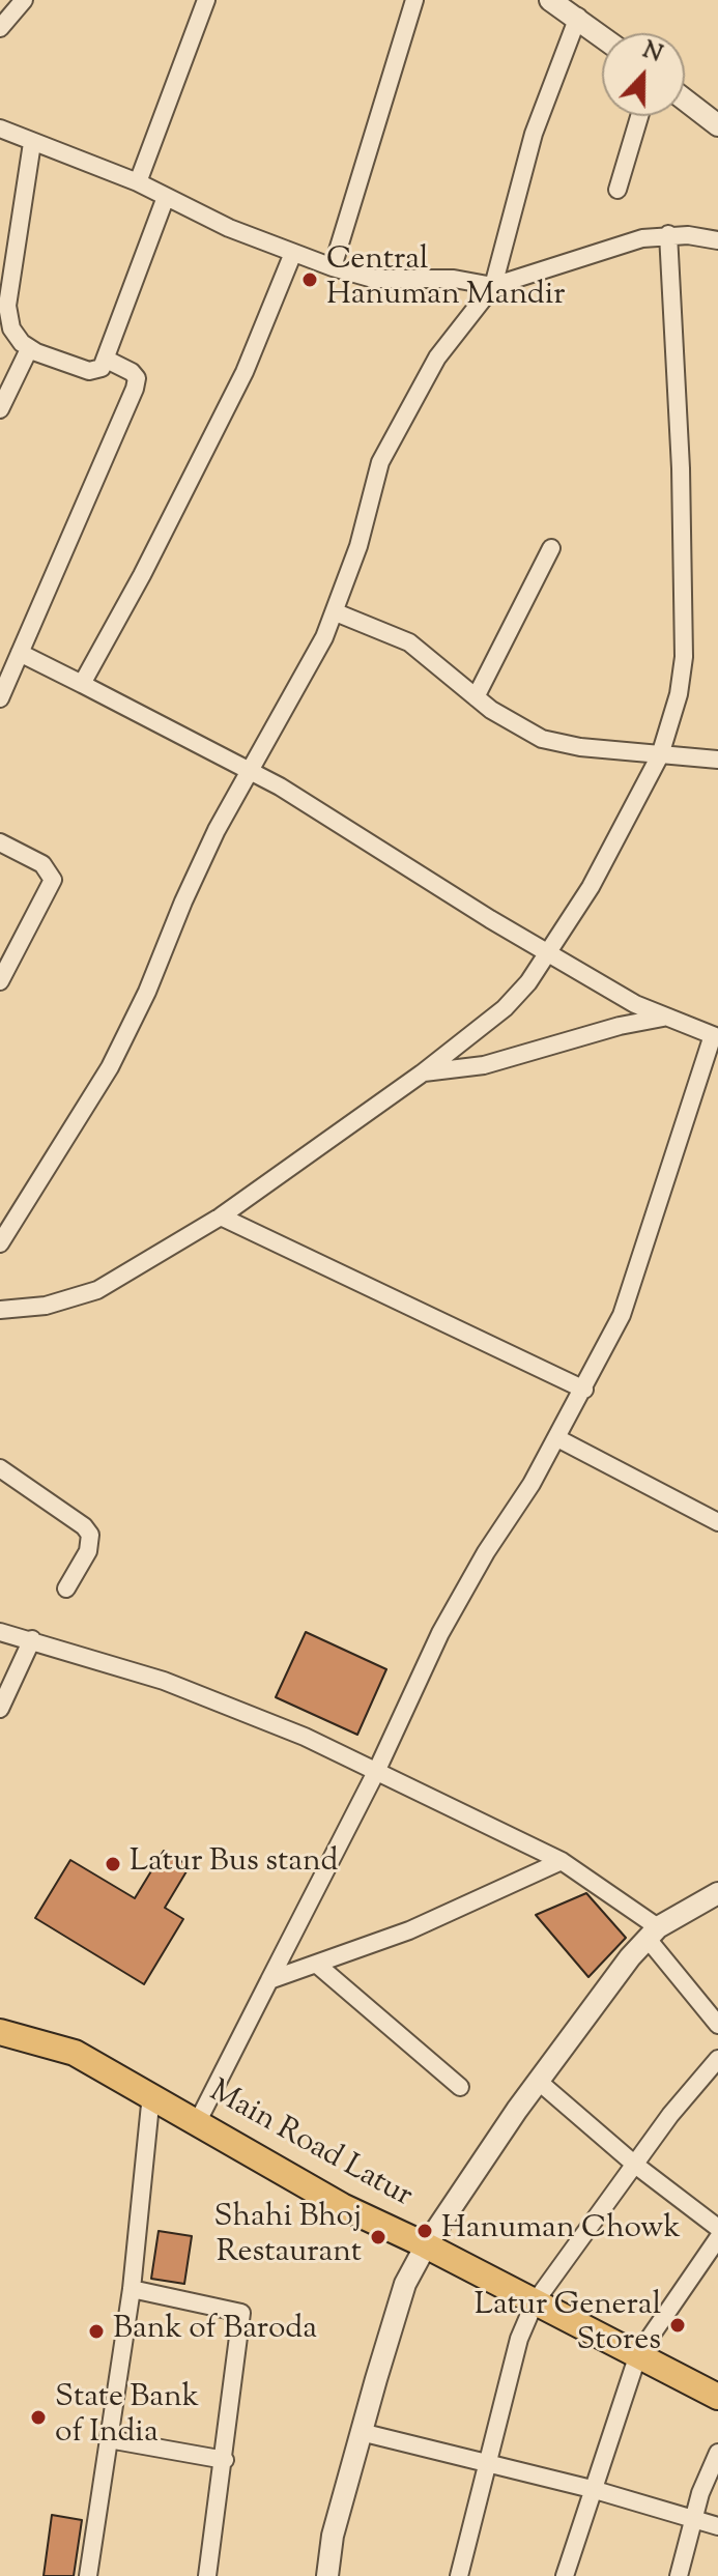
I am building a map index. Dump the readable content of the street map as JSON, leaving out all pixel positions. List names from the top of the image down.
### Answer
{
  "streets": {
    "main road": ["Main Road Latur"]
  },
  "places": [
    "Central Hanuman Mandir",
    "Latur Bus stand",
    "Hanuman Chowk",
    "Shahi Bhoj Restaurant",
    "Latur General Stores",
    "Bank of Baroda",
    "State Bank of India"
  ],
  "north": "top"
}
